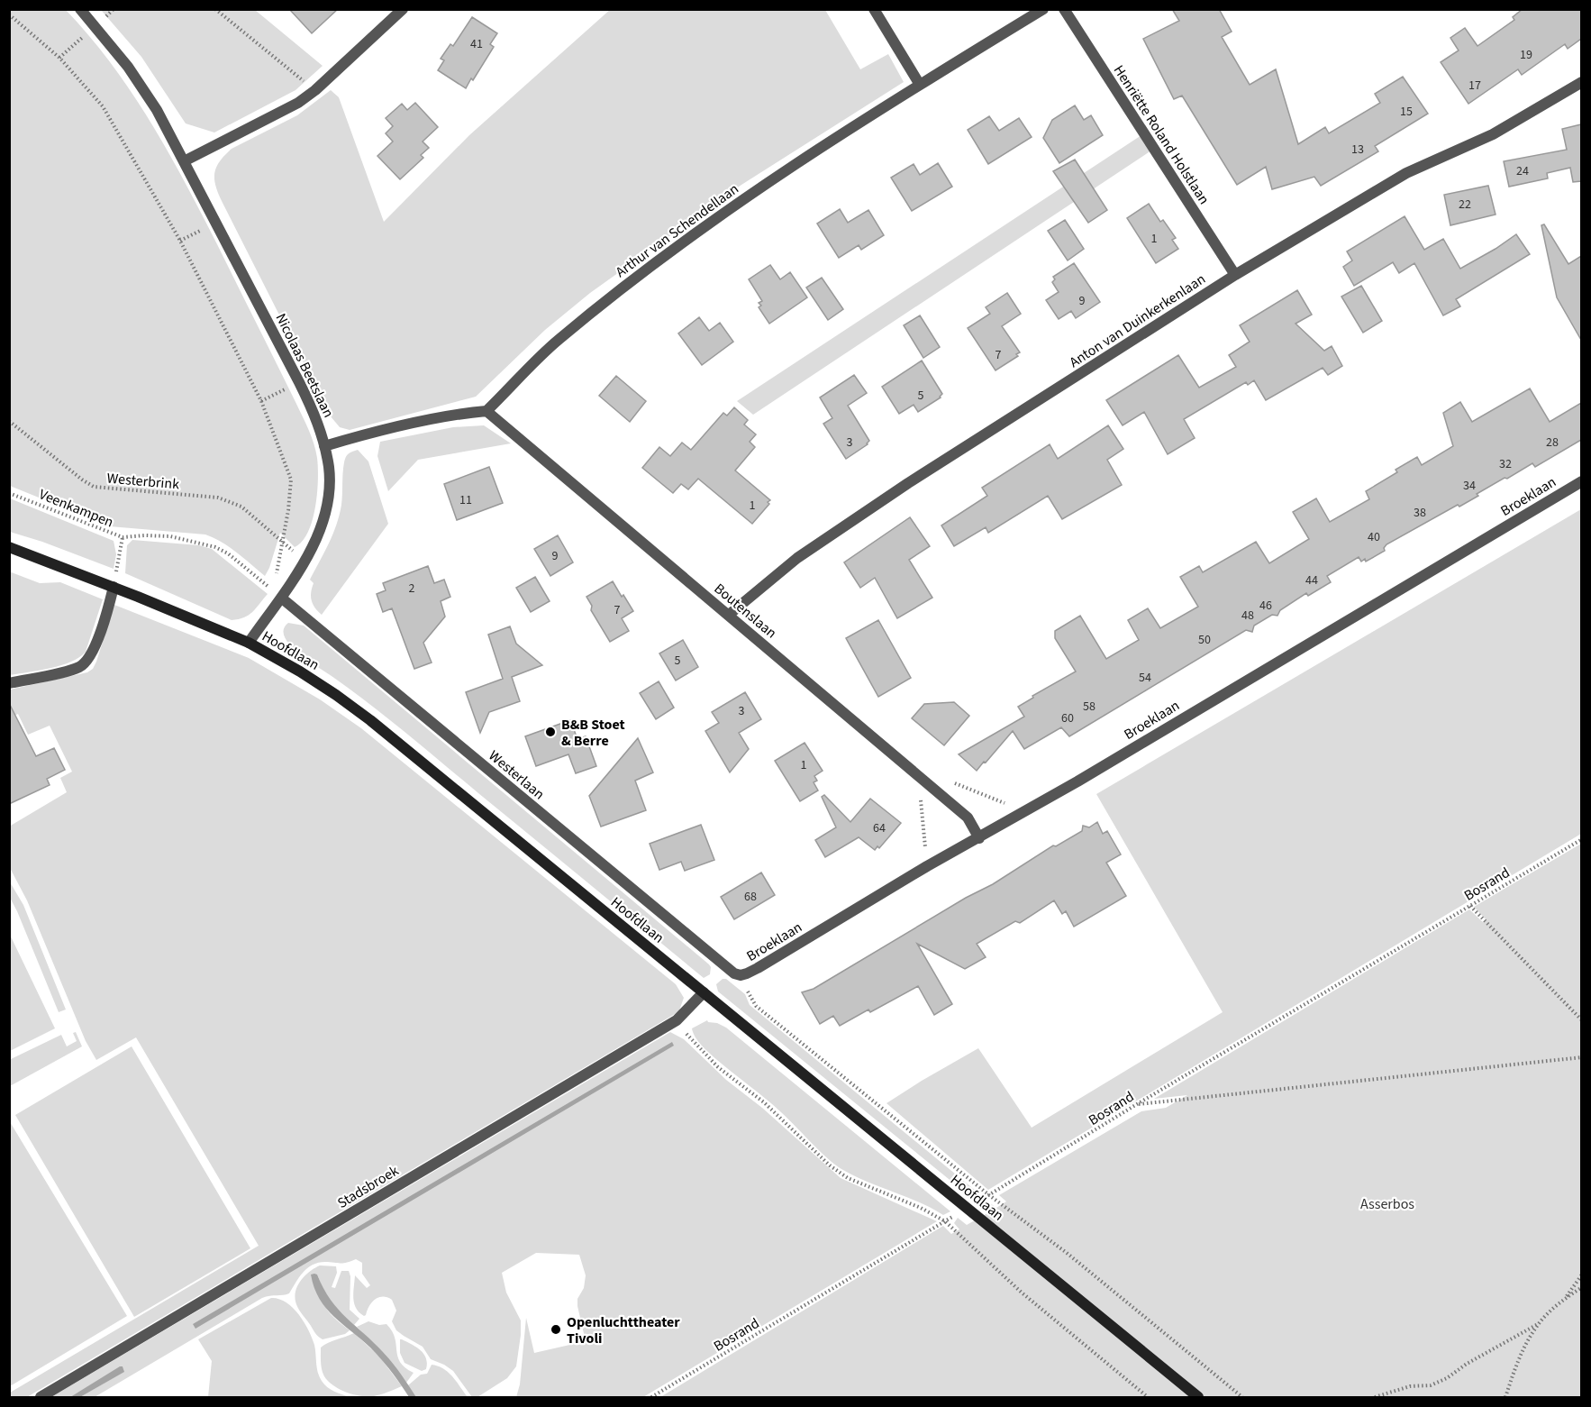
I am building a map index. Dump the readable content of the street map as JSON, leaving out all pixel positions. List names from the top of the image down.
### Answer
{
  "streets": {
    "street": [
      "Henriëtte Roland Holstlaan",
      "Arthur van Schendellaan",
      "Anton van Duinkerkenlaan",
      "Nicolaas Beetslaan",
      "Broeklaan",
      "Boutenslaan",
      "Hoofdlaan",
      "Westerlaan",
      "Stadsbroek"
    ],
    "path": ["Westerbrink", "Veenkampen", "Bosrand"]
  },
  "crossings": [
    ["Henriëtte Roland Holstlaan", "Anton van Duinkerkenlaan"],
    ["Arthur van Schendellaan", "Boutenslaan"],
    ["Anton van Duinkerkenlaan", "Boutenslaan"],
    ["Nicolaas Beetslaan", "Veenkampen"],
    ["Nicolaas Beetslaan", "Hoofdlaan"],
    ["Nicolaas Beetslaan", "Westerlaan"],
    ["Broeklaan", "Boutenslaan"],
    ["Broeklaan", "Hoofdlaan"],
    ["Broeklaan", "Westerlaan"],
    ["Veenkampen", "Westerlaan"],
    ["Hoofdlaan", "Westerlaan"],
    ["Hoofdlaan", "Bosrand"],
    ["Hoofdlaan", "Stadsbroek"]
  ],
  "parks": ["Asserbos"],
  "places": ["B&B Stoet & Berre", "Openluchttheater Tivoli"],
  "house_numbers": [
    "41",
    "19",
    "17",
    "15",
    "13",
    "24",
    "22",
    "1",
    "9",
    "7",
    "5",
    "3",
    "28",
    "32",
    "34",
    "11",
    "1",
    "38",
    "40",
    "9",
    "44",
    "2",
    "46",
    "7",
    "48",
    "50",
    "5",
    "54",
    "58",
    "3",
    "60",
    "1",
    "64",
    "68"
  ]
}
